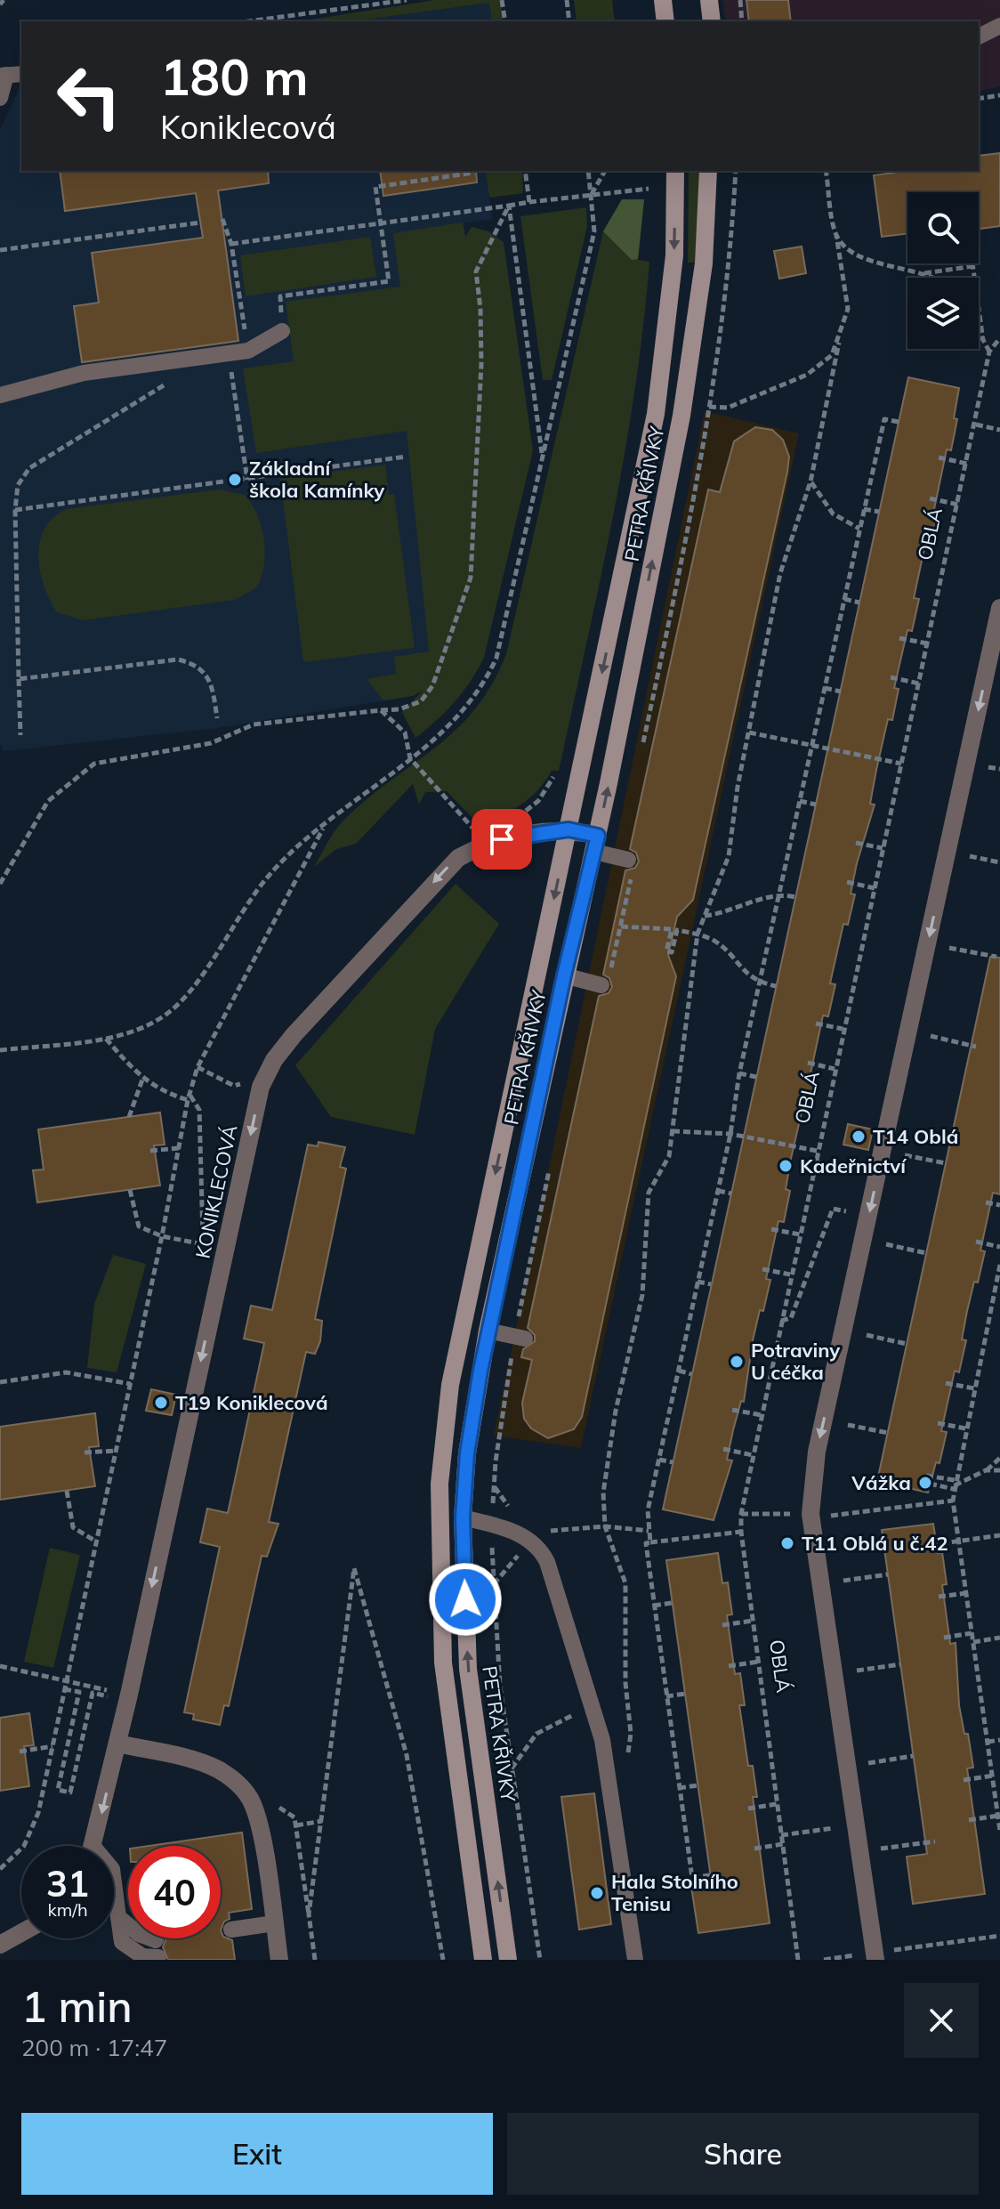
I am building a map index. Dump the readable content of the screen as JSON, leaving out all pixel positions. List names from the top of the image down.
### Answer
{
  "streets": {
    "street": ["PETRA KŘIVKY", "KONIKLECOVÁ"],
    "path": ["OBLÁ"]
  },
  "crossings": [
    ["PETRA KŘIVKY", "KONIKLECOVÁ"]
  ],
  "one_way": ["KONIKLECOVÁ"],
  "places": [
    "Základní škola Kamínky",
    "T14 Oblá",
    "Kadeřnictví",
    "Potraviny U céčka",
    "T19 Koniklecová",
    "Vážka",
    "T11 Oblá u č.42",
    "Hala Stolního Tenisu"
  ],
  "page": {
    "turn": ["180 m", "Koniklecová"],
    "speed": "31 km/h",
    "limit": "40",
    "heading": ["1 min", "200 m · 17:47"],
    "buttons": ["Exit", "Share"]
  }
}
